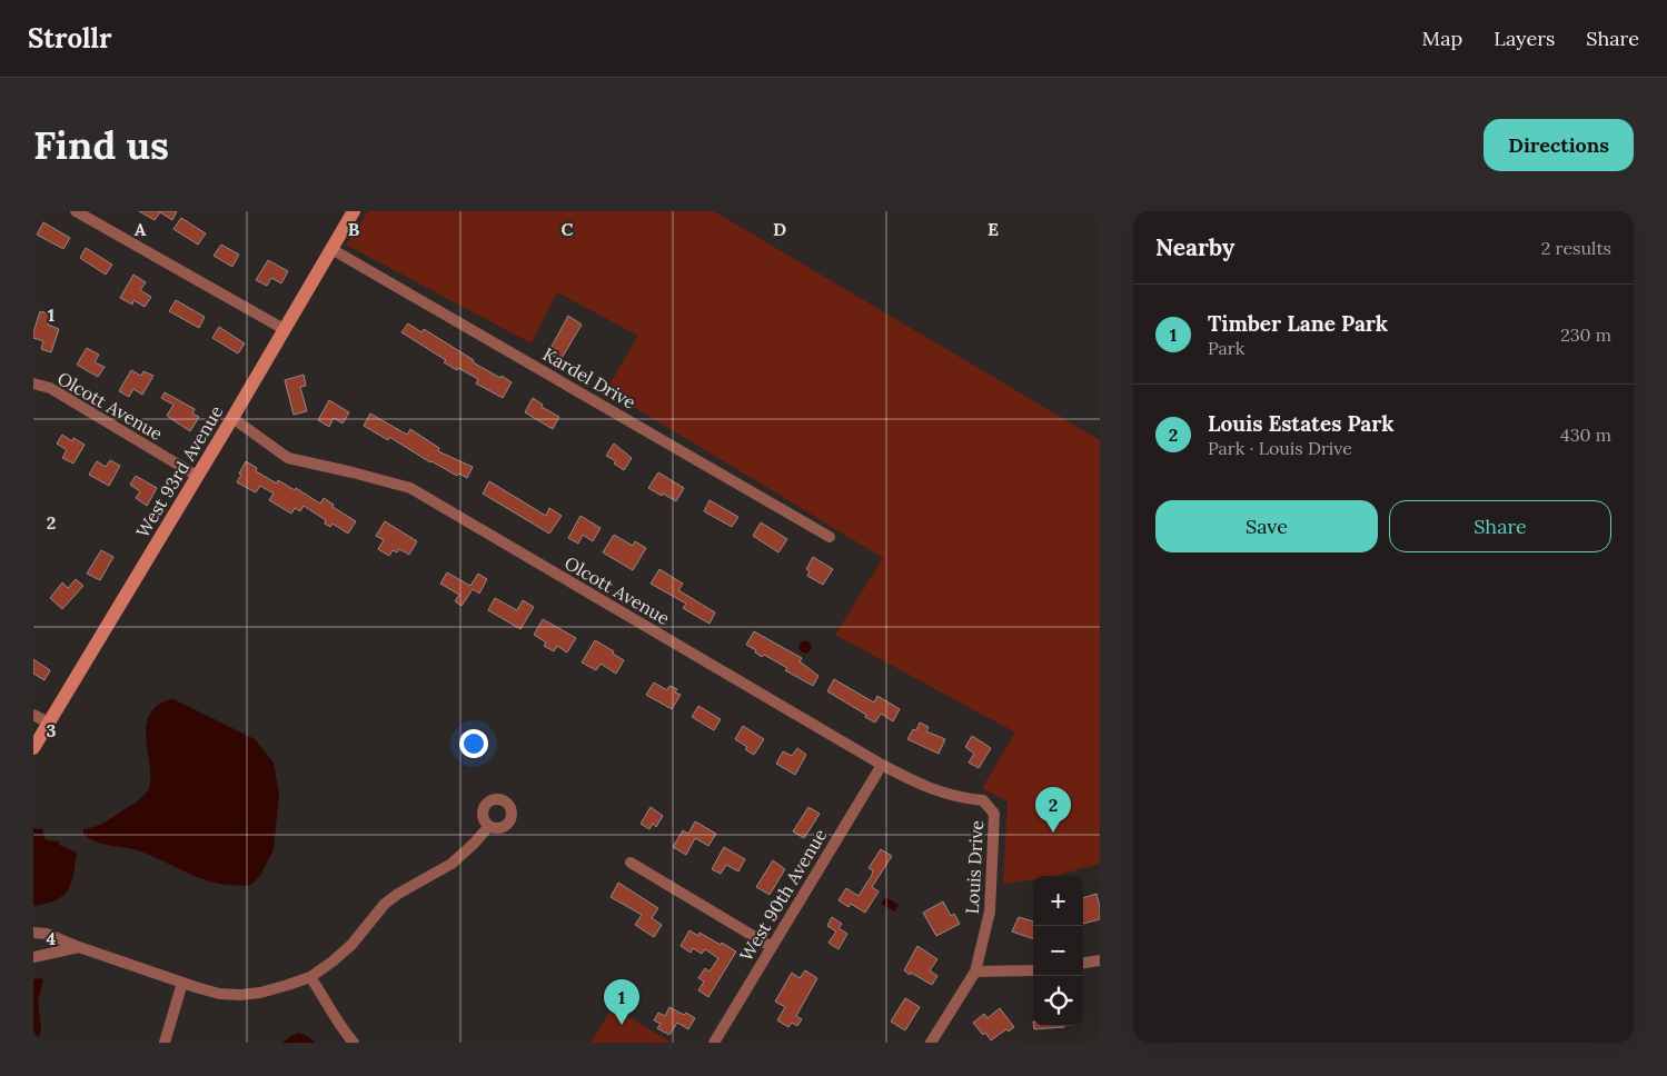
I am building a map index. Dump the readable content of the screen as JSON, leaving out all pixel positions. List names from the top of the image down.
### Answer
{
  "streets": {
    "street": [
      "Kardel Drive",
      "Olcott Avenue",
      "West 93rd Avenue",
      "Louis Drive",
      "West 90th Avenue"
    ]
  },
  "crossings": [
    ["Kardel Drive", "West 93rd Avenue"],
    ["Olcott Avenue", "West 93rd Avenue"],
    ["Olcott Avenue", "Louis Drive"],
    ["Olcott Avenue", "West 90th Avenue"]
  ],
  "page": {
    "header": "Strollr",
    "nav": ["Map", "Layers", "Share"],
    "buttons": [
      "Directions",
      ["Save", "Share"]
    ],
    "title": "Find us",
    "heading": ["Nearby", "2 results"],
    "list": [
      {
        "mark": "1",
        "name": "Timber Lane Park",
        "note": "Park",
        "value": "230 m"
      },
      {
        "mark": "2",
        "name": "Louis Estates Park",
        "note": "Park · Louis Drive",
        "value": "430 m"
      }
    ],
    "pins": ["2", "1"],
    "map_buttons": ["+", "−"]
  },
  "grid": {
    "columns": [
      "A",
      "B",
      "C",
      "D",
      "E"
    ],
    "rows": [
      "1",
      "2",
      "3",
      "4"
    ]
  }
}
